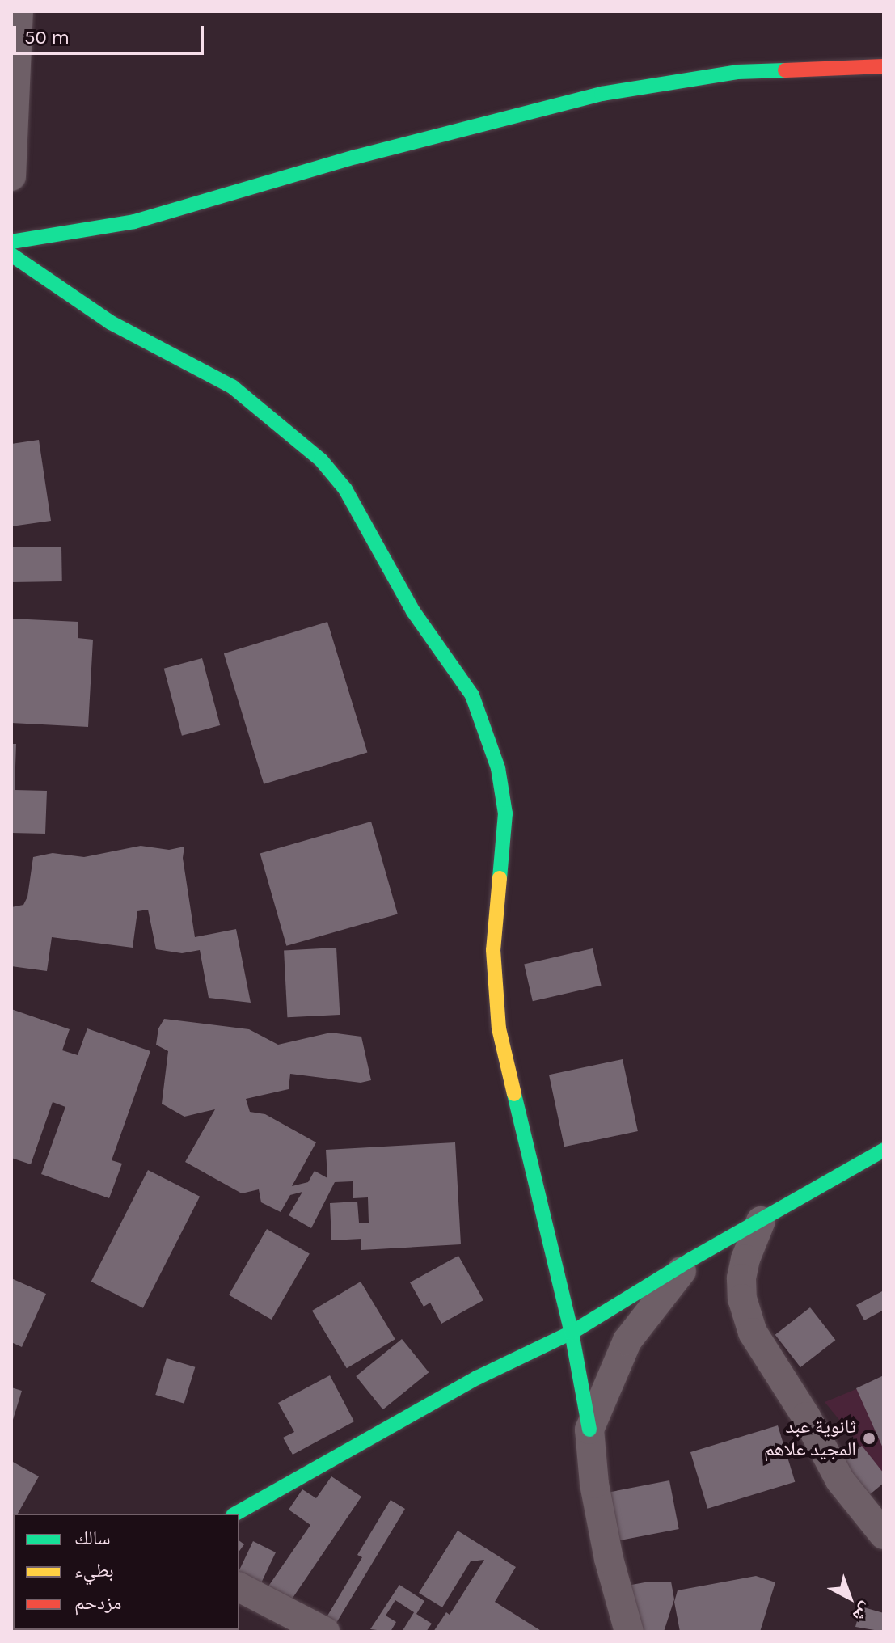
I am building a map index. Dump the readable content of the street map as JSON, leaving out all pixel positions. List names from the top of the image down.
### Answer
{
  "places": ["ثانوية عبد المجيد علاهم"],
  "legend": ["سالك", "بطيء", "مزدحم"],
  "scale_bar": "50 m",
  "north": "bottom right"
}
